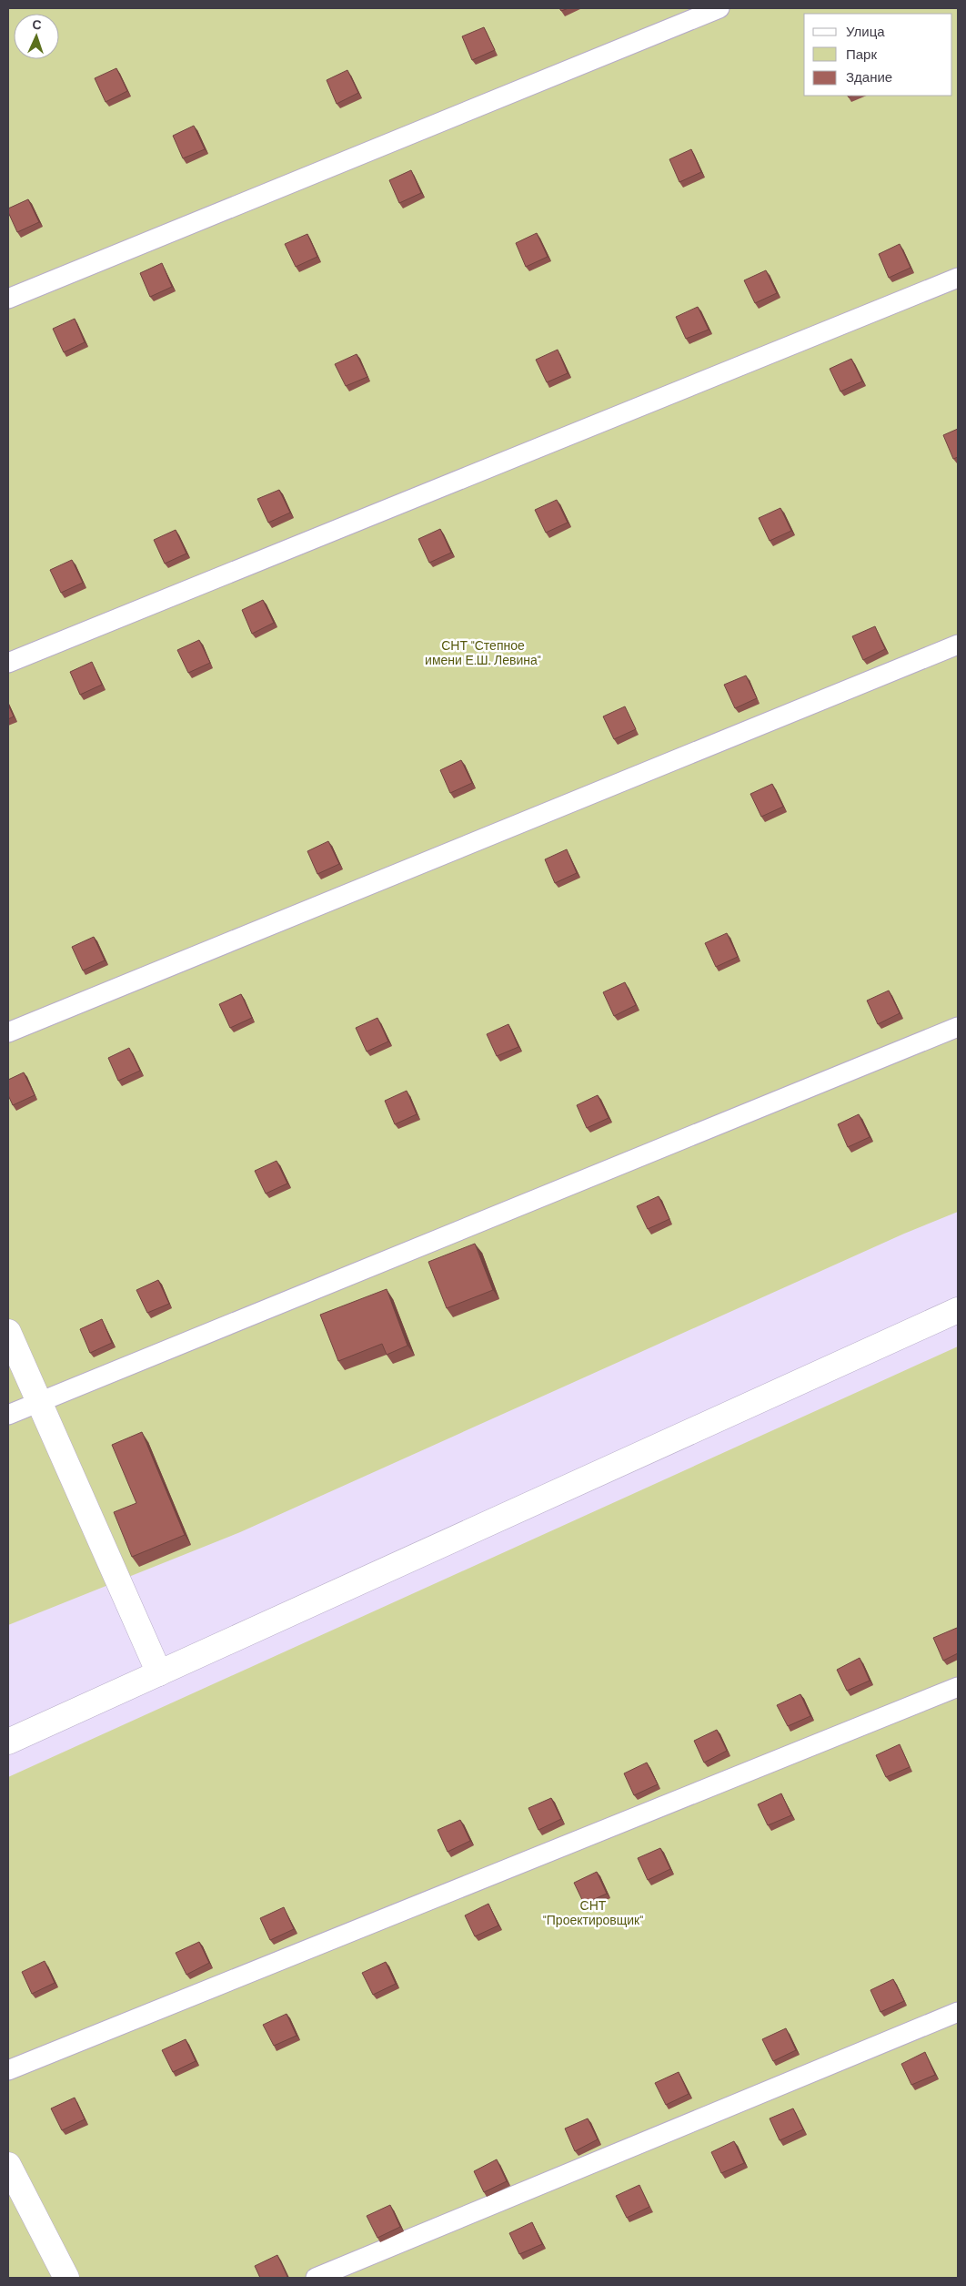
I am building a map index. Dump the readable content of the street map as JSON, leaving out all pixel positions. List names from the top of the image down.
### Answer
{
  "parks": ["СНТ \"Степное имени Е.Ш. Левина\"", "СНТ \"Проектировщик\""],
  "legend": ["Улица", "Парк", "Здание"],
  "north": "top"
}
